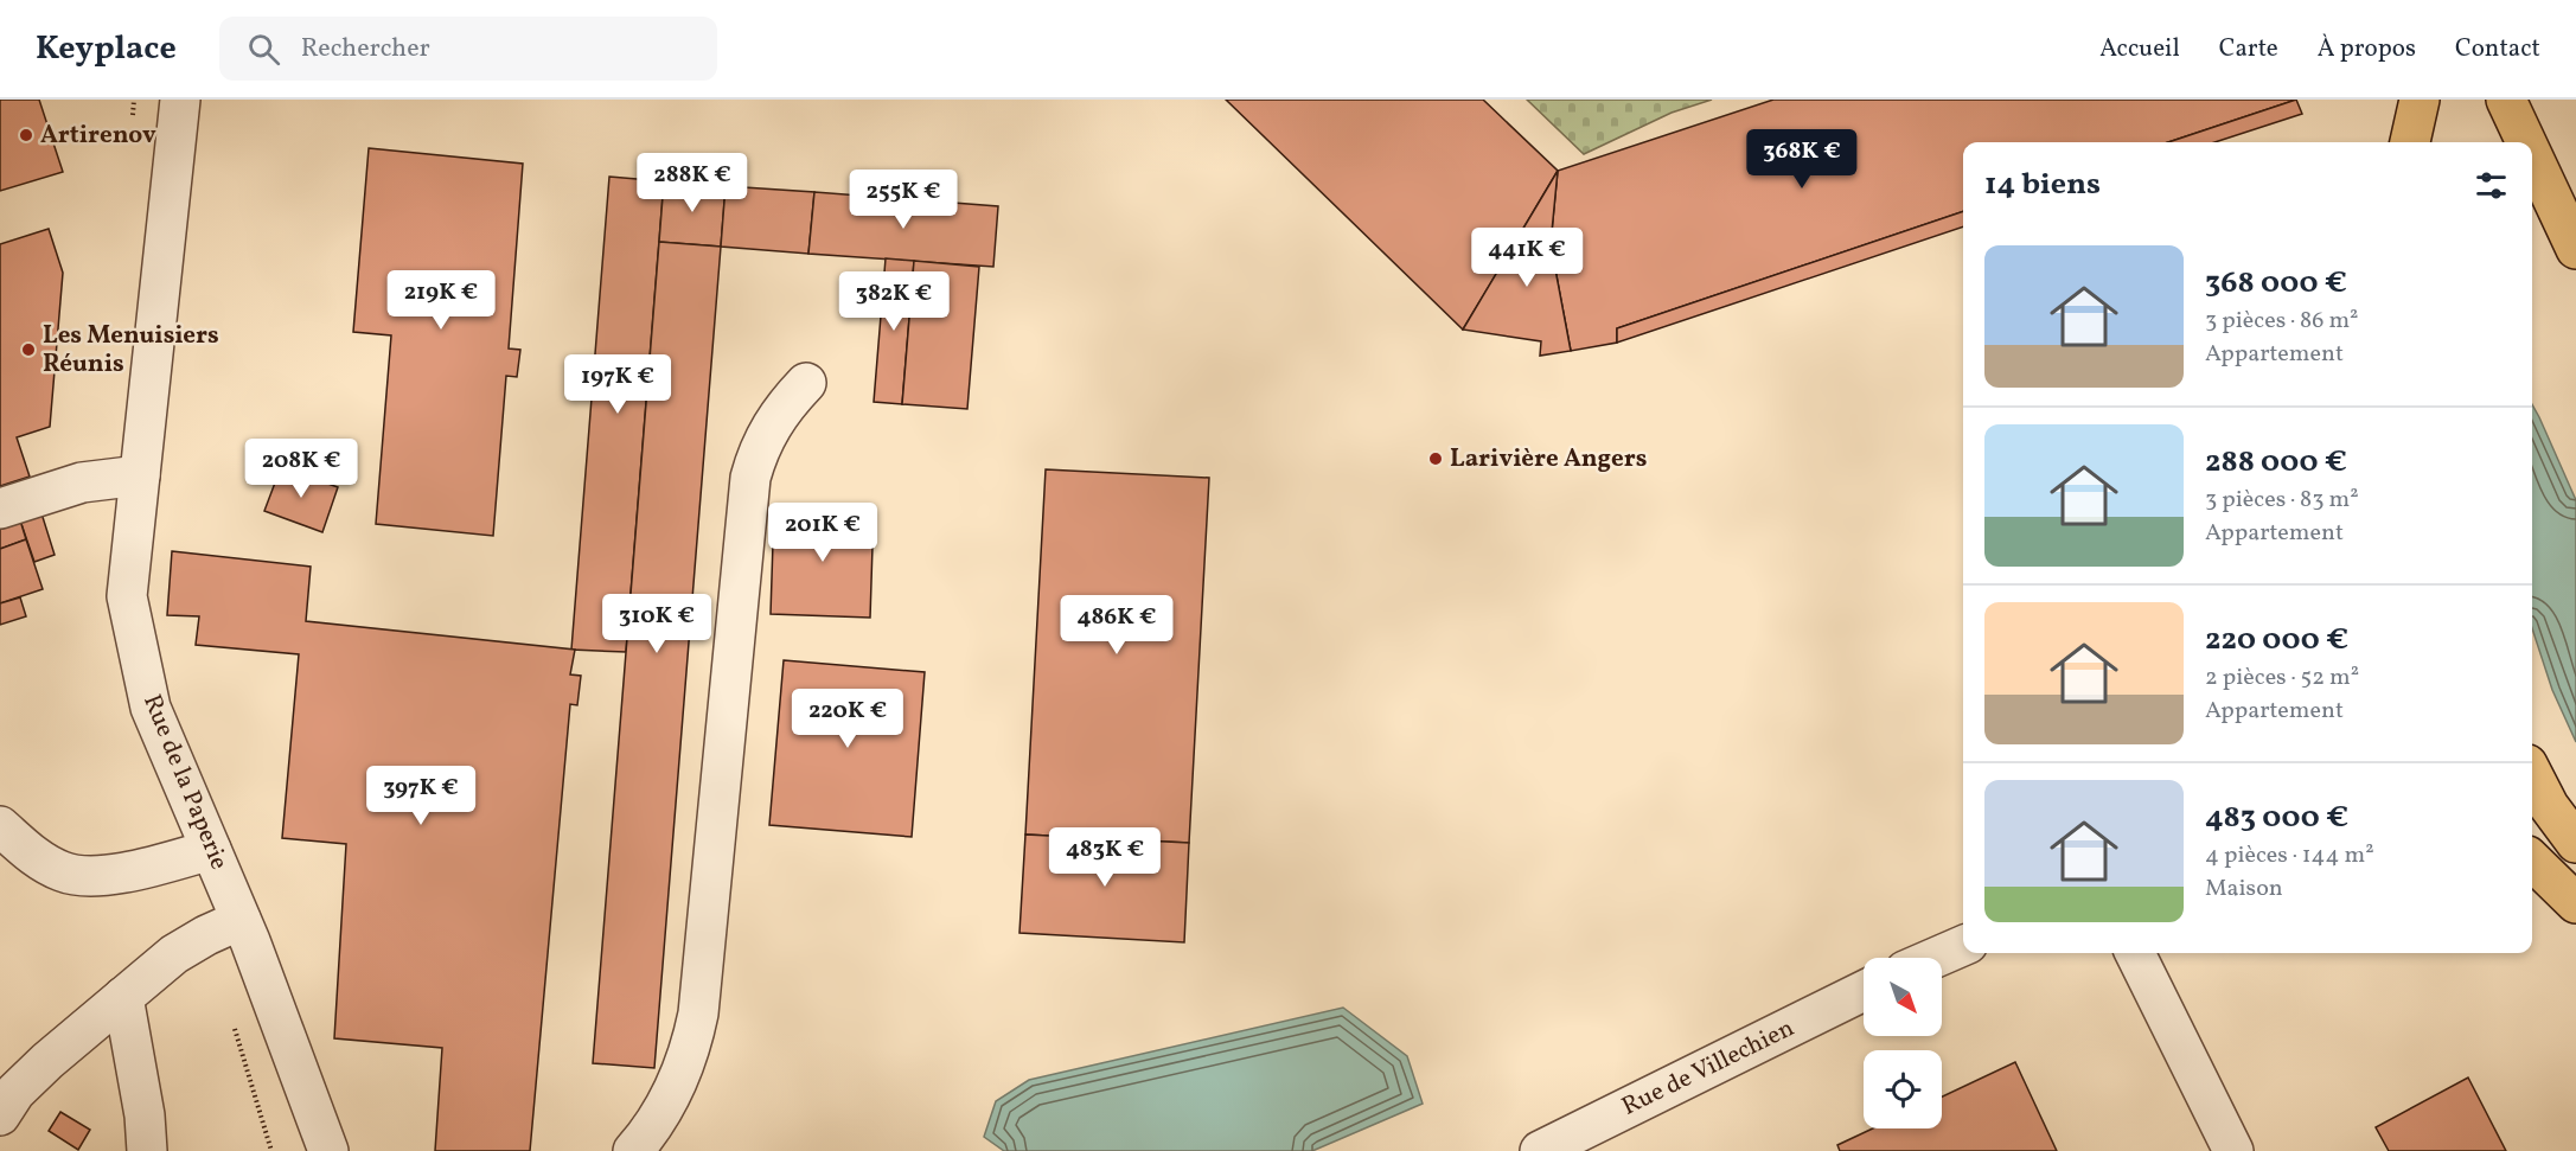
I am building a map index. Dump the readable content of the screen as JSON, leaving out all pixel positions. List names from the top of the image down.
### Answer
{
  "streets": {
    "street": ["Rue de la Paperie", "Rue de Villechien"]
  },
  "places": ["Artirenov", "Les Menuisiers Réunis", "Larivière Angers"],
  "north": "bottom right",
  "page": {
    "header": "Keyplace",
    "search": "Rechercher",
    "nav": [
      "Accueil",
      "Carte",
      "À propos",
      "Contact"
    ],
    "price": [
      "368K €",
      "288K €",
      "255K €",
      "441K €",
      "219K €",
      "382K €",
      "197K €",
      "208K €",
      "201K €",
      "310K €",
      "486K €",
      "220K €",
      "397K €",
      "483K €"
    ],
    "heading": "14 biens",
    "list": [
      {
        "name": "368 000 €",
        "note": "3 pièces · 86 m² · Appartement"
      },
      {
        "name": "288 000 €",
        "note": "3 pièces · 83 m² · Appartement"
      },
      {
        "name": "220 000 €",
        "note": "2 pièces · 52 m² · Appartement"
      },
      {
        "name": "483 000 €",
        "note": "4 pièces · 144 m² · Maison"
      }
    ]
  }
}
